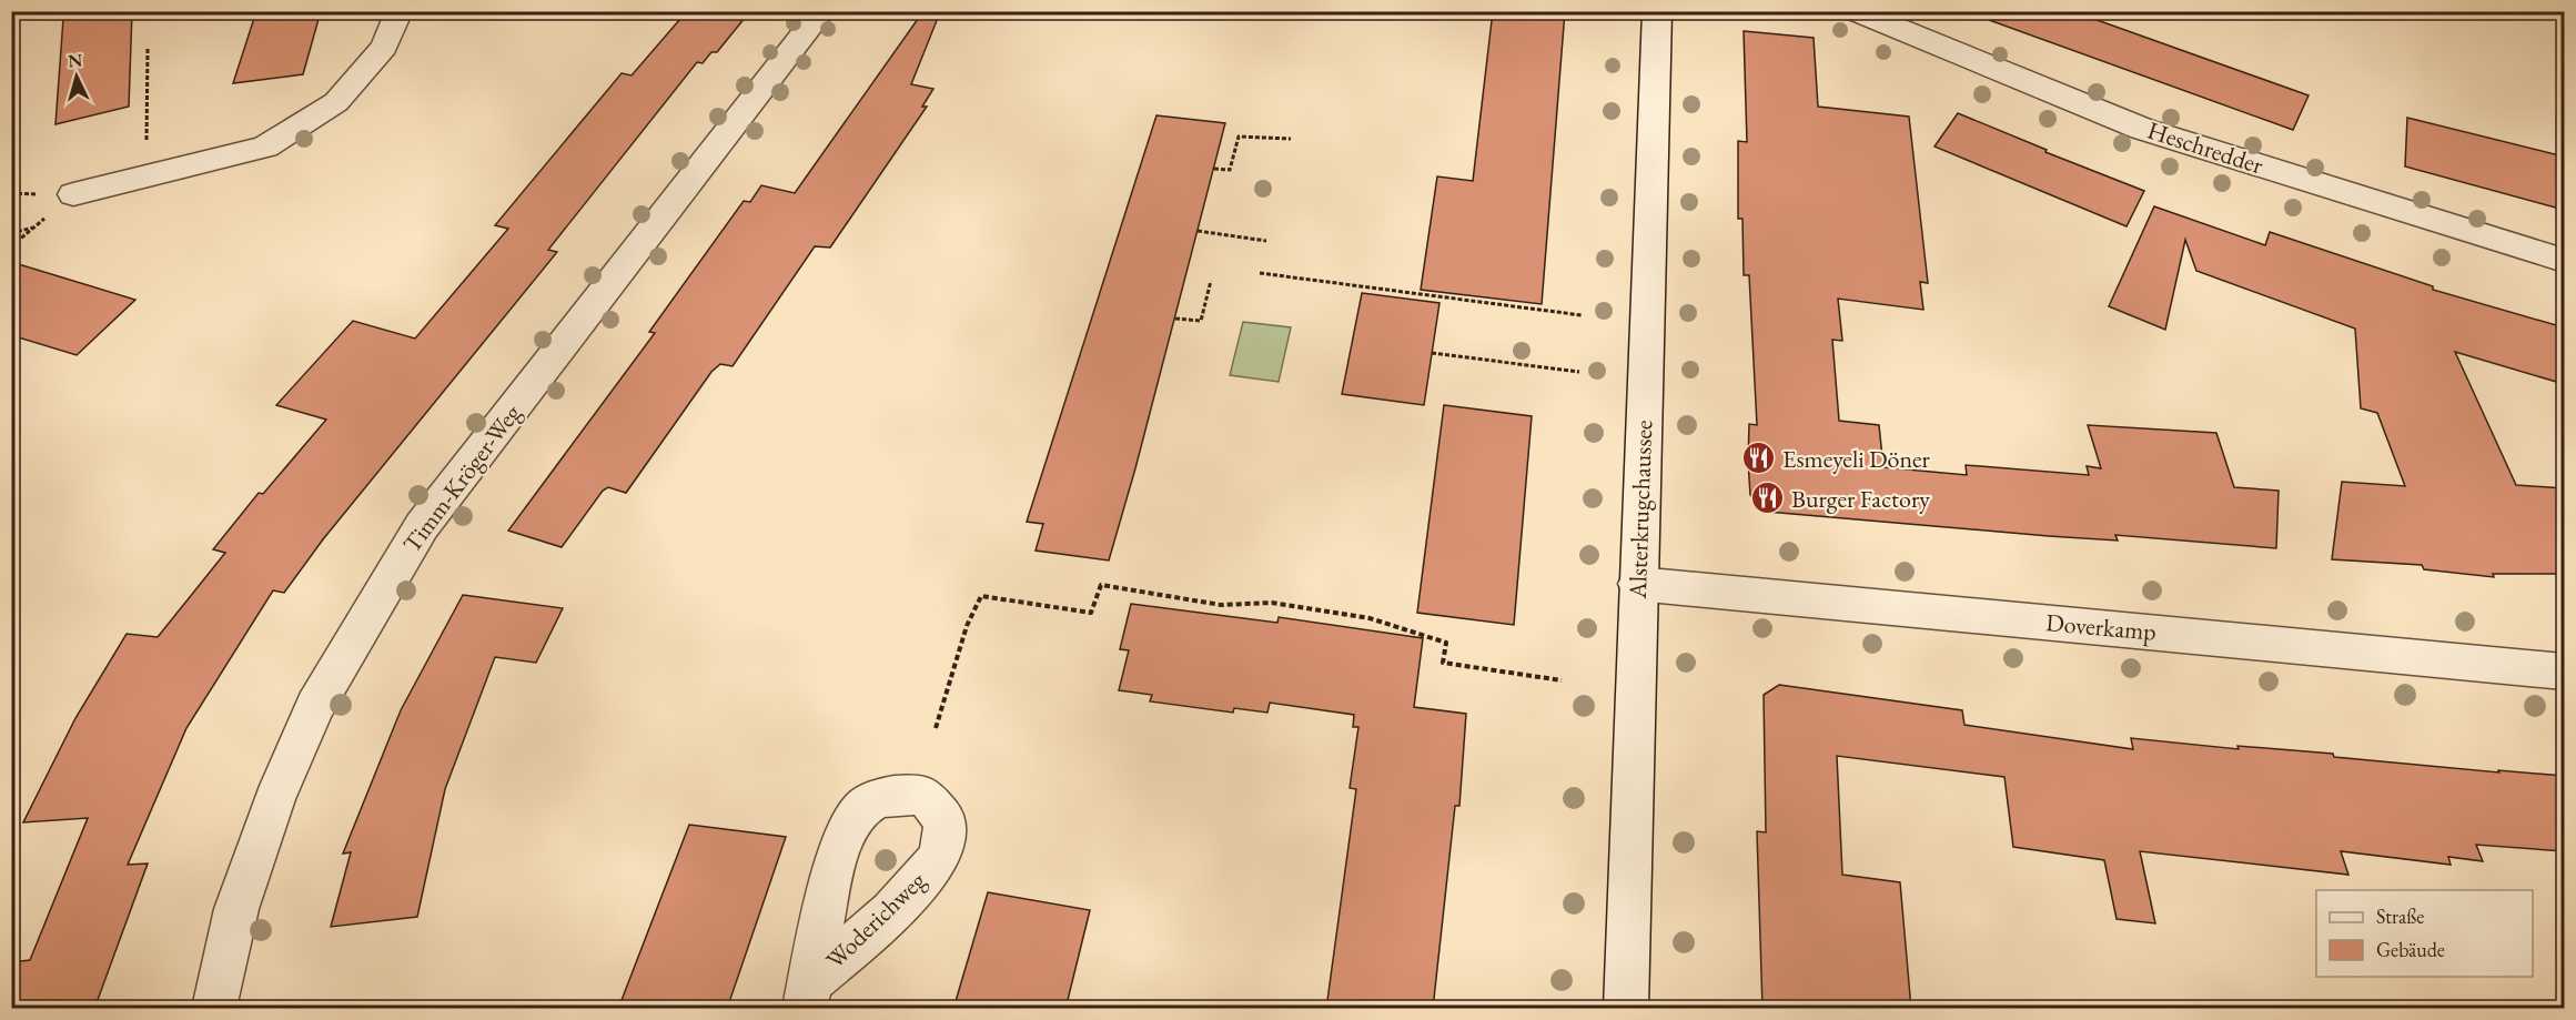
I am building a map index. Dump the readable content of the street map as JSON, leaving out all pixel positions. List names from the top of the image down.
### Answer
{
  "streets": {
    "street": [
      "Heschredder",
      "Timm-Kröger-Weg",
      "Alsterkrugchaussee",
      "Doverkamp"
    ]
  },
  "crossings": [
    ["Alsterkrugchaussee", "Doverkamp"]
  ],
  "places": {
    "restaurant": ["Esmeyeli Döner", "Burger Factory"]
  },
  "legend": ["Straße", "Gebäude"],
  "north": "top"
}
